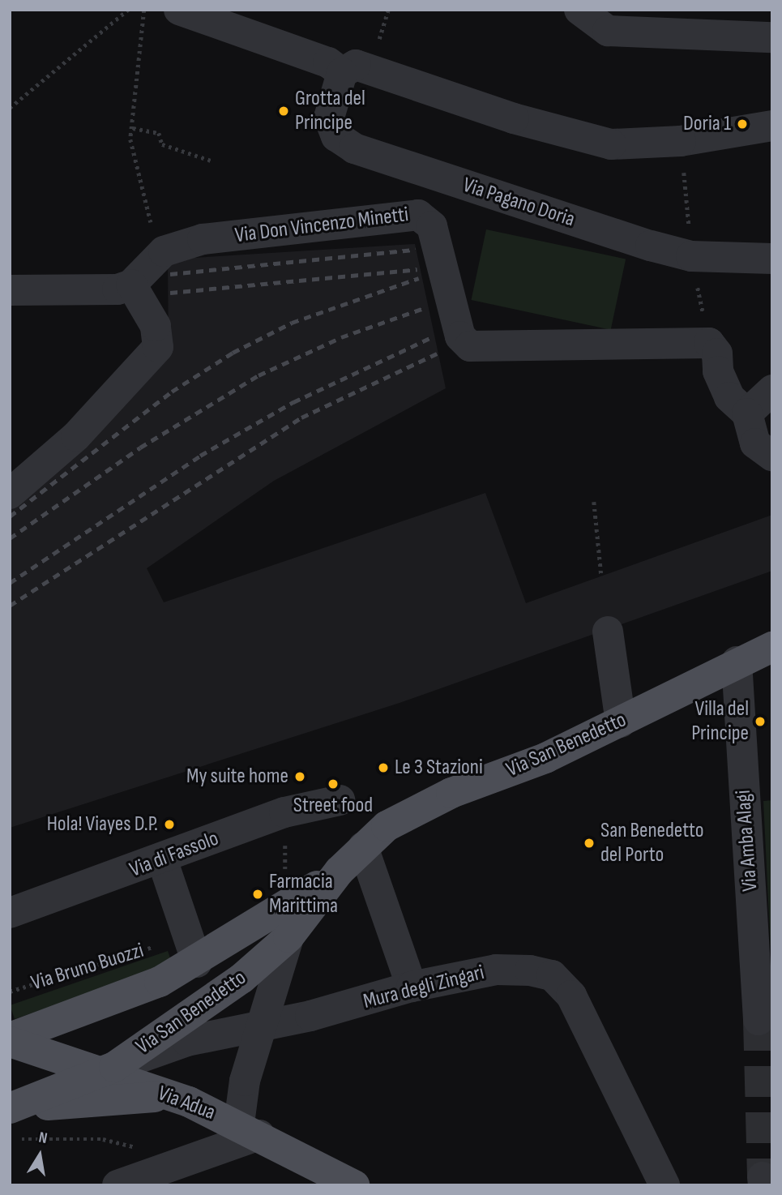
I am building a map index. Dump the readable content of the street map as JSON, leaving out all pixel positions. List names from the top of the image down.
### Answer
{
  "streets": {
    "main road": ["Via San Benedetto", "Via Bruno Buozzi", "Via Adua"],
    "street": [
      "Via Pagano Doria",
      "Via Don Vincenzo Minetti",
      "Via Amba Alagi",
      "Via di Fassolo",
      "Mura degli Zingari"
    ]
  },
  "crossings": [
    ["Via San Benedetto", "Via Amba Alagi"],
    ["Via San Benedetto", "Via Bruno Buozzi"],
    ["Via San Benedetto", "Mura degli Zingari"],
    ["Via San Benedetto", "Via Adua"],
    ["Via Bruno Buozzi", "Via Adua"],
    ["Mura degli Zingari", "Via Adua"]
  ],
  "places": [
    "Grotta del Principe",
    "Doria 1",
    "Villa del Principe",
    "Le 3 Stazioni",
    "My suite home",
    "Street food",
    "Hola! Viayes D.P.",
    "San Benedetto del Porto",
    "Farmacia Marittima"
  ],
  "north": "top"
}
